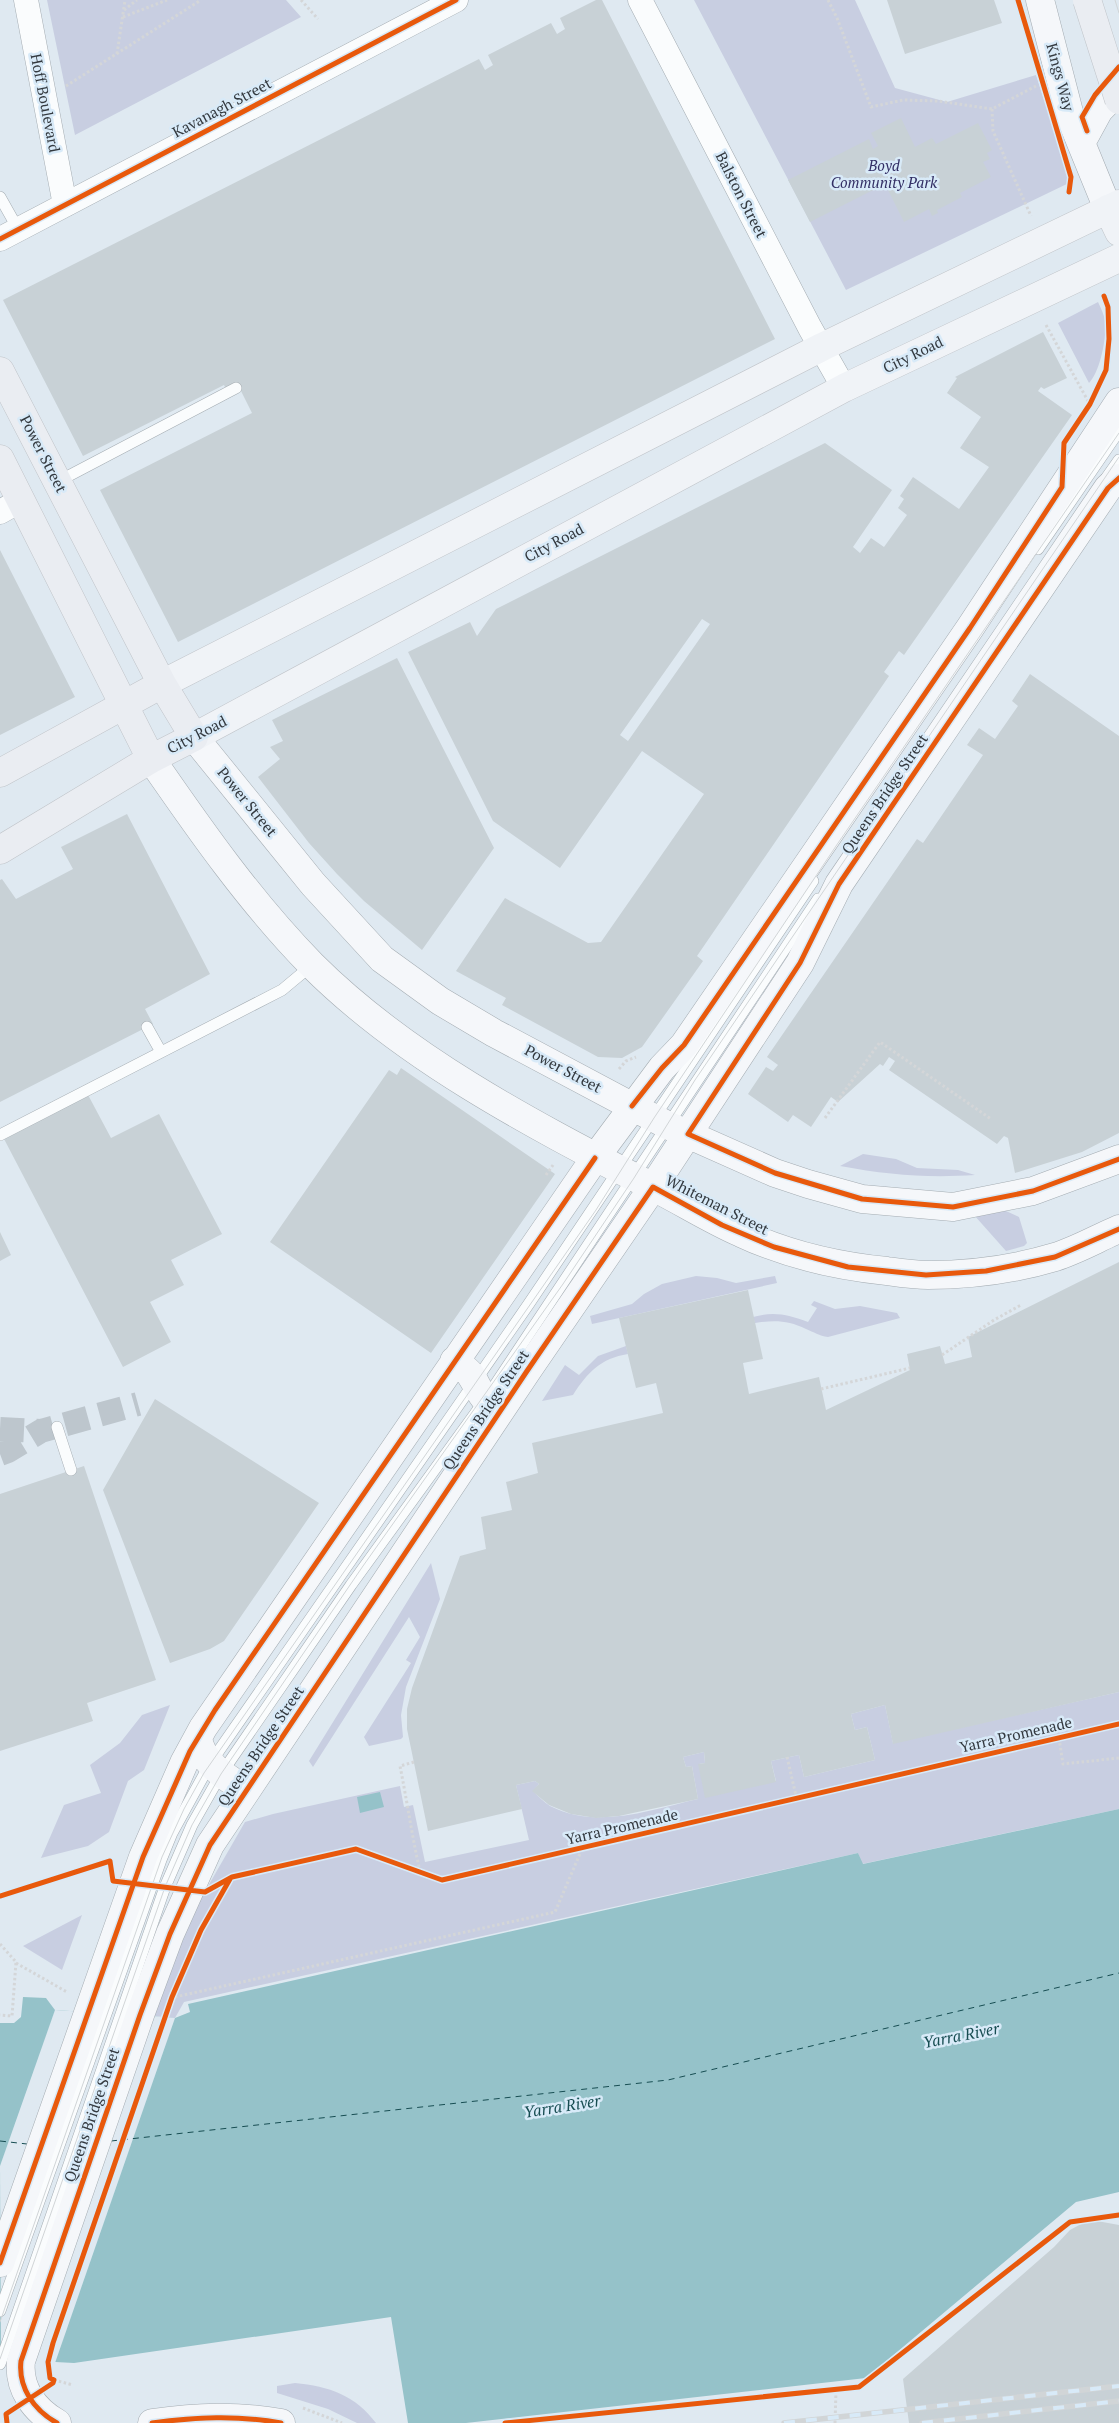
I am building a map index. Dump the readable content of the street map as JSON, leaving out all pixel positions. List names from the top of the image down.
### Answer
{
  "streets": {
    "highway": ["City Road", "Power Street"],
    "street": [
      "Kings Way",
      "Hoff Boulevard",
      "Kavanagh Street",
      "Balston Street",
      "Queens Bridge Street",
      "Whiteman Street"
    ],
    "cycle path": ["Yarra Promenade"]
  },
  "crossings": [
    ["Hoff Boulevard", "Kavanagh Street"],
    ["Balston Street", "City Road"],
    ["City Road", "Power Street"],
    ["Power Street", "Queens Bridge Street"],
    ["Queens Bridge Street", "Whiteman Street"]
  ],
  "water": ["Yarra River"],
  "parks": ["Boyd Community Park"]
}
